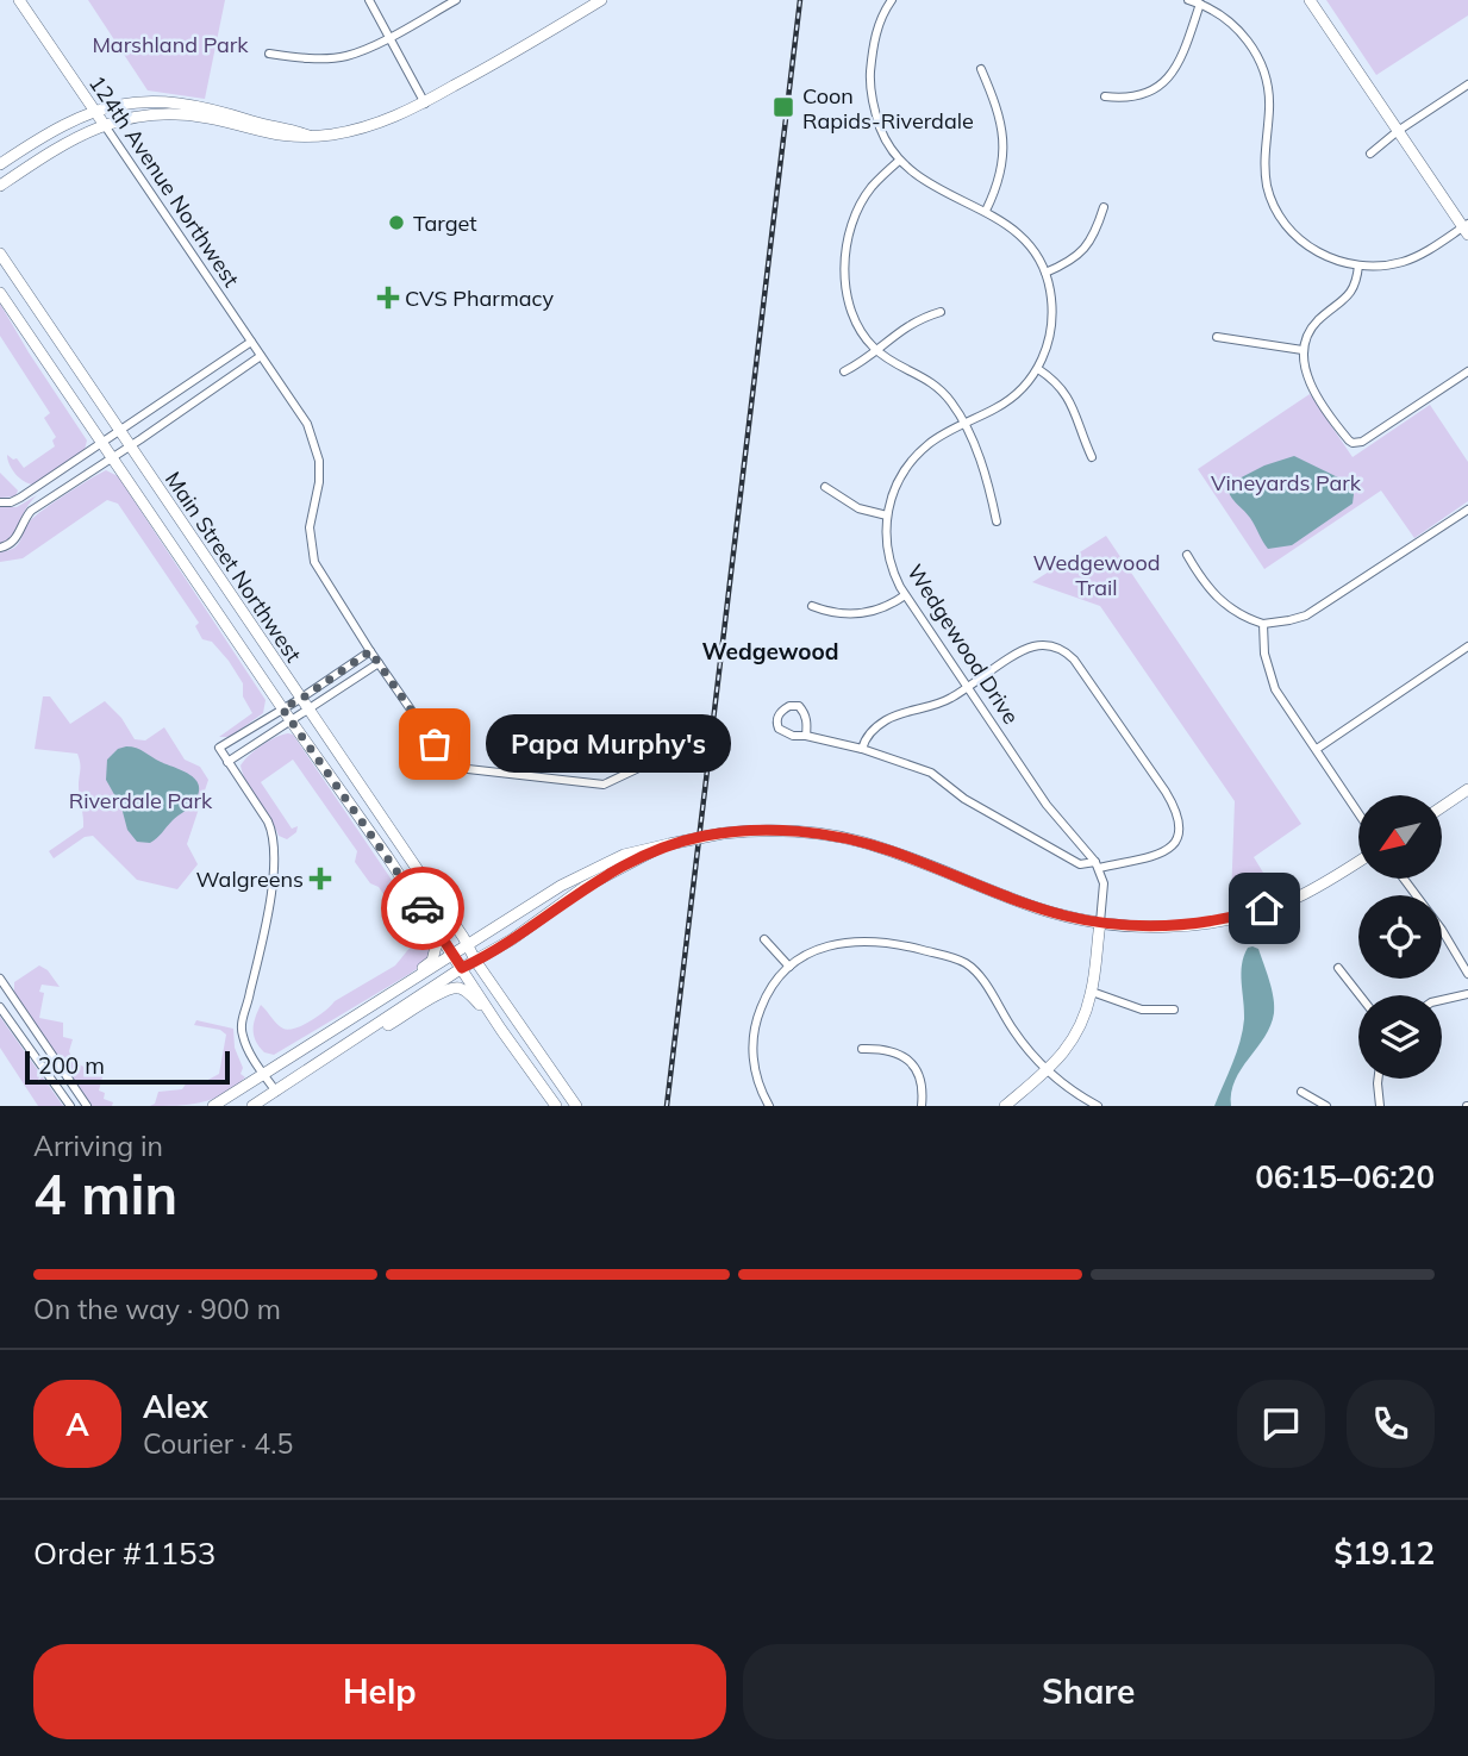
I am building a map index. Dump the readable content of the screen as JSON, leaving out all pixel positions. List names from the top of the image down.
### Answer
{
  "streets": {
    "main road": ["124th Avenue Northwest", "Main Street Northwest"],
    "street": ["Wedgewood Drive"]
  },
  "districts": ["Wedgewood"],
  "parks": [
    "Marshland Park",
    "Vineyards Park",
    "Wedgewood Trail",
    "Riverdale Park"
  ],
  "places": {
    "transit": ["Coon Rapids-Riverdale"],
    "other": ["Target", "Papa Murphy's"],
    "health": ["CVS Pharmacy", "Walgreens"]
  },
  "scale_bar": "200 m",
  "north": "bottom left",
  "page": {
    "bubble": "Papa Murphy's",
    "scale": "200 m",
    "heading": ["4 min", "Arriving in", "06:15–06:20"],
    "panel": [
      "Alex",
      "Courier · 4.5",
      "Order #1153",
      "$19.12"
    ],
    "bar": "On the way · 900 m",
    "round": "A",
    "buttons": ["Help", "Share"]
  }
}
